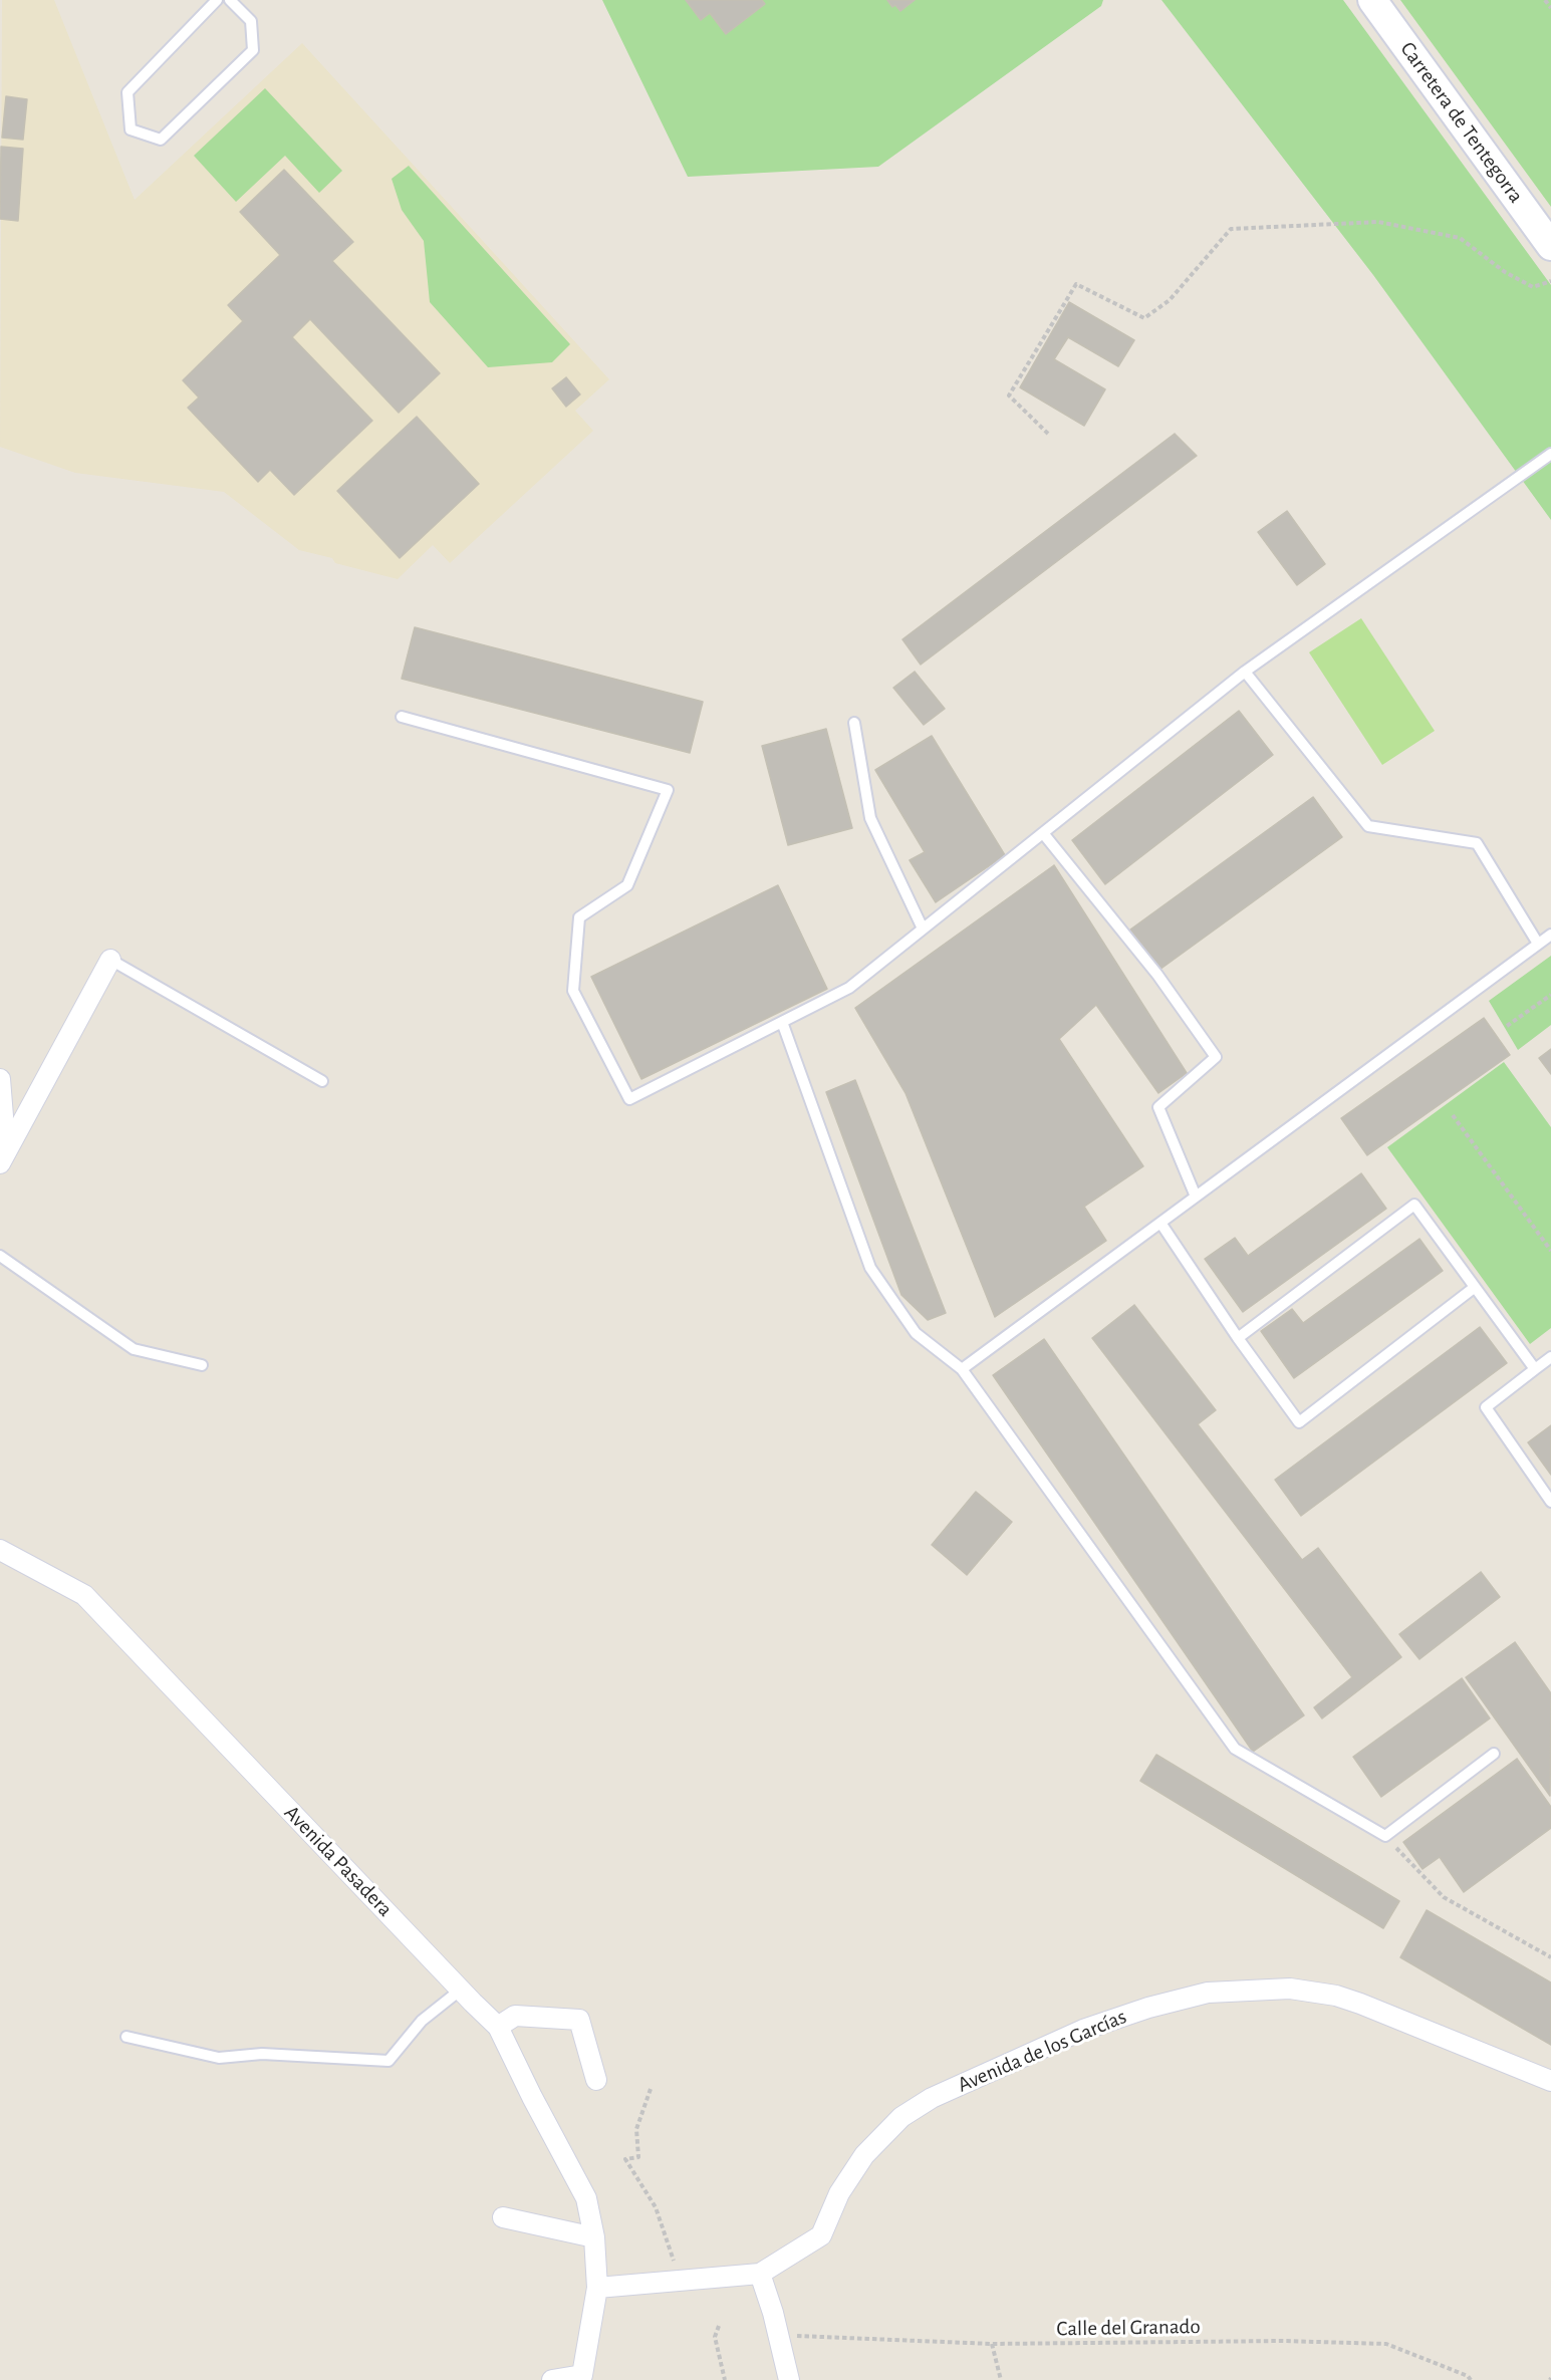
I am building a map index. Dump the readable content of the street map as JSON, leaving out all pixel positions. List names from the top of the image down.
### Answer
{
  "streets": {
    "main road": ["Carretera de Tentegorra"],
    "street": ["Avenida Pasadera", "Avenida de los Garcías"],
    "path": ["Calle del Granado"]
  },
  "crossings": [
    ["Avenida Pasadera", "Avenida de los Garcías"]
  ]
}
